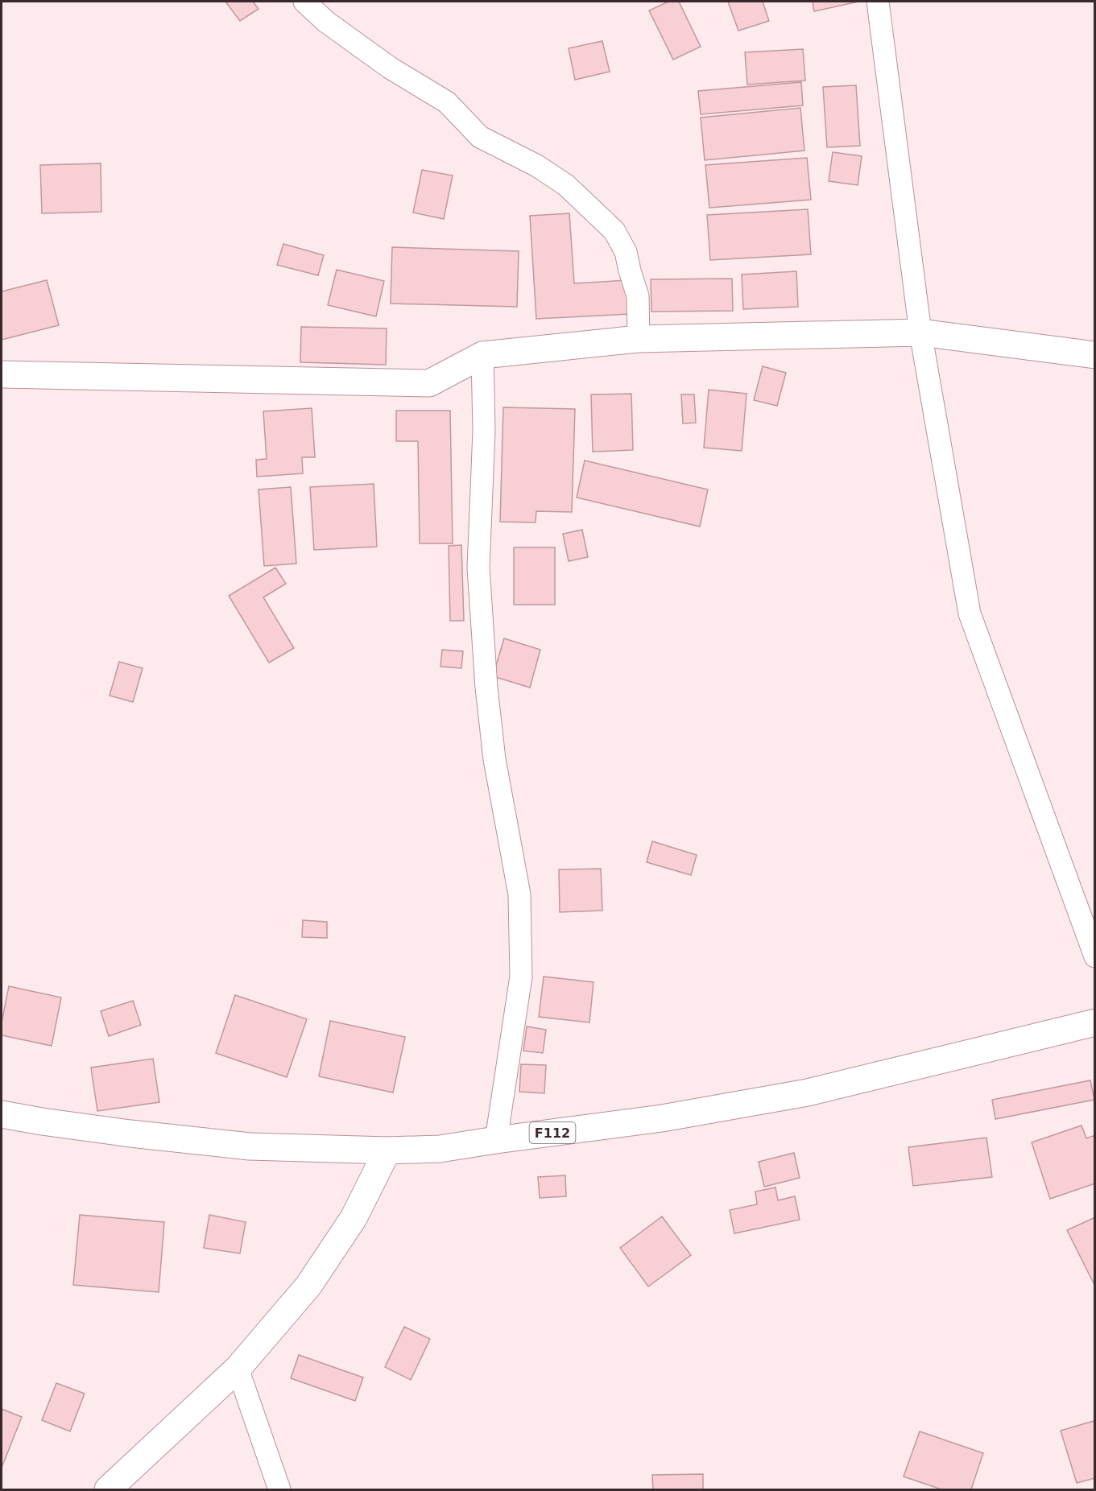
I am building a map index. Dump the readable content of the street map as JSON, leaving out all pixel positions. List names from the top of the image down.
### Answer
{
  "streets": {
    "street": ["F112"]
  }
}
